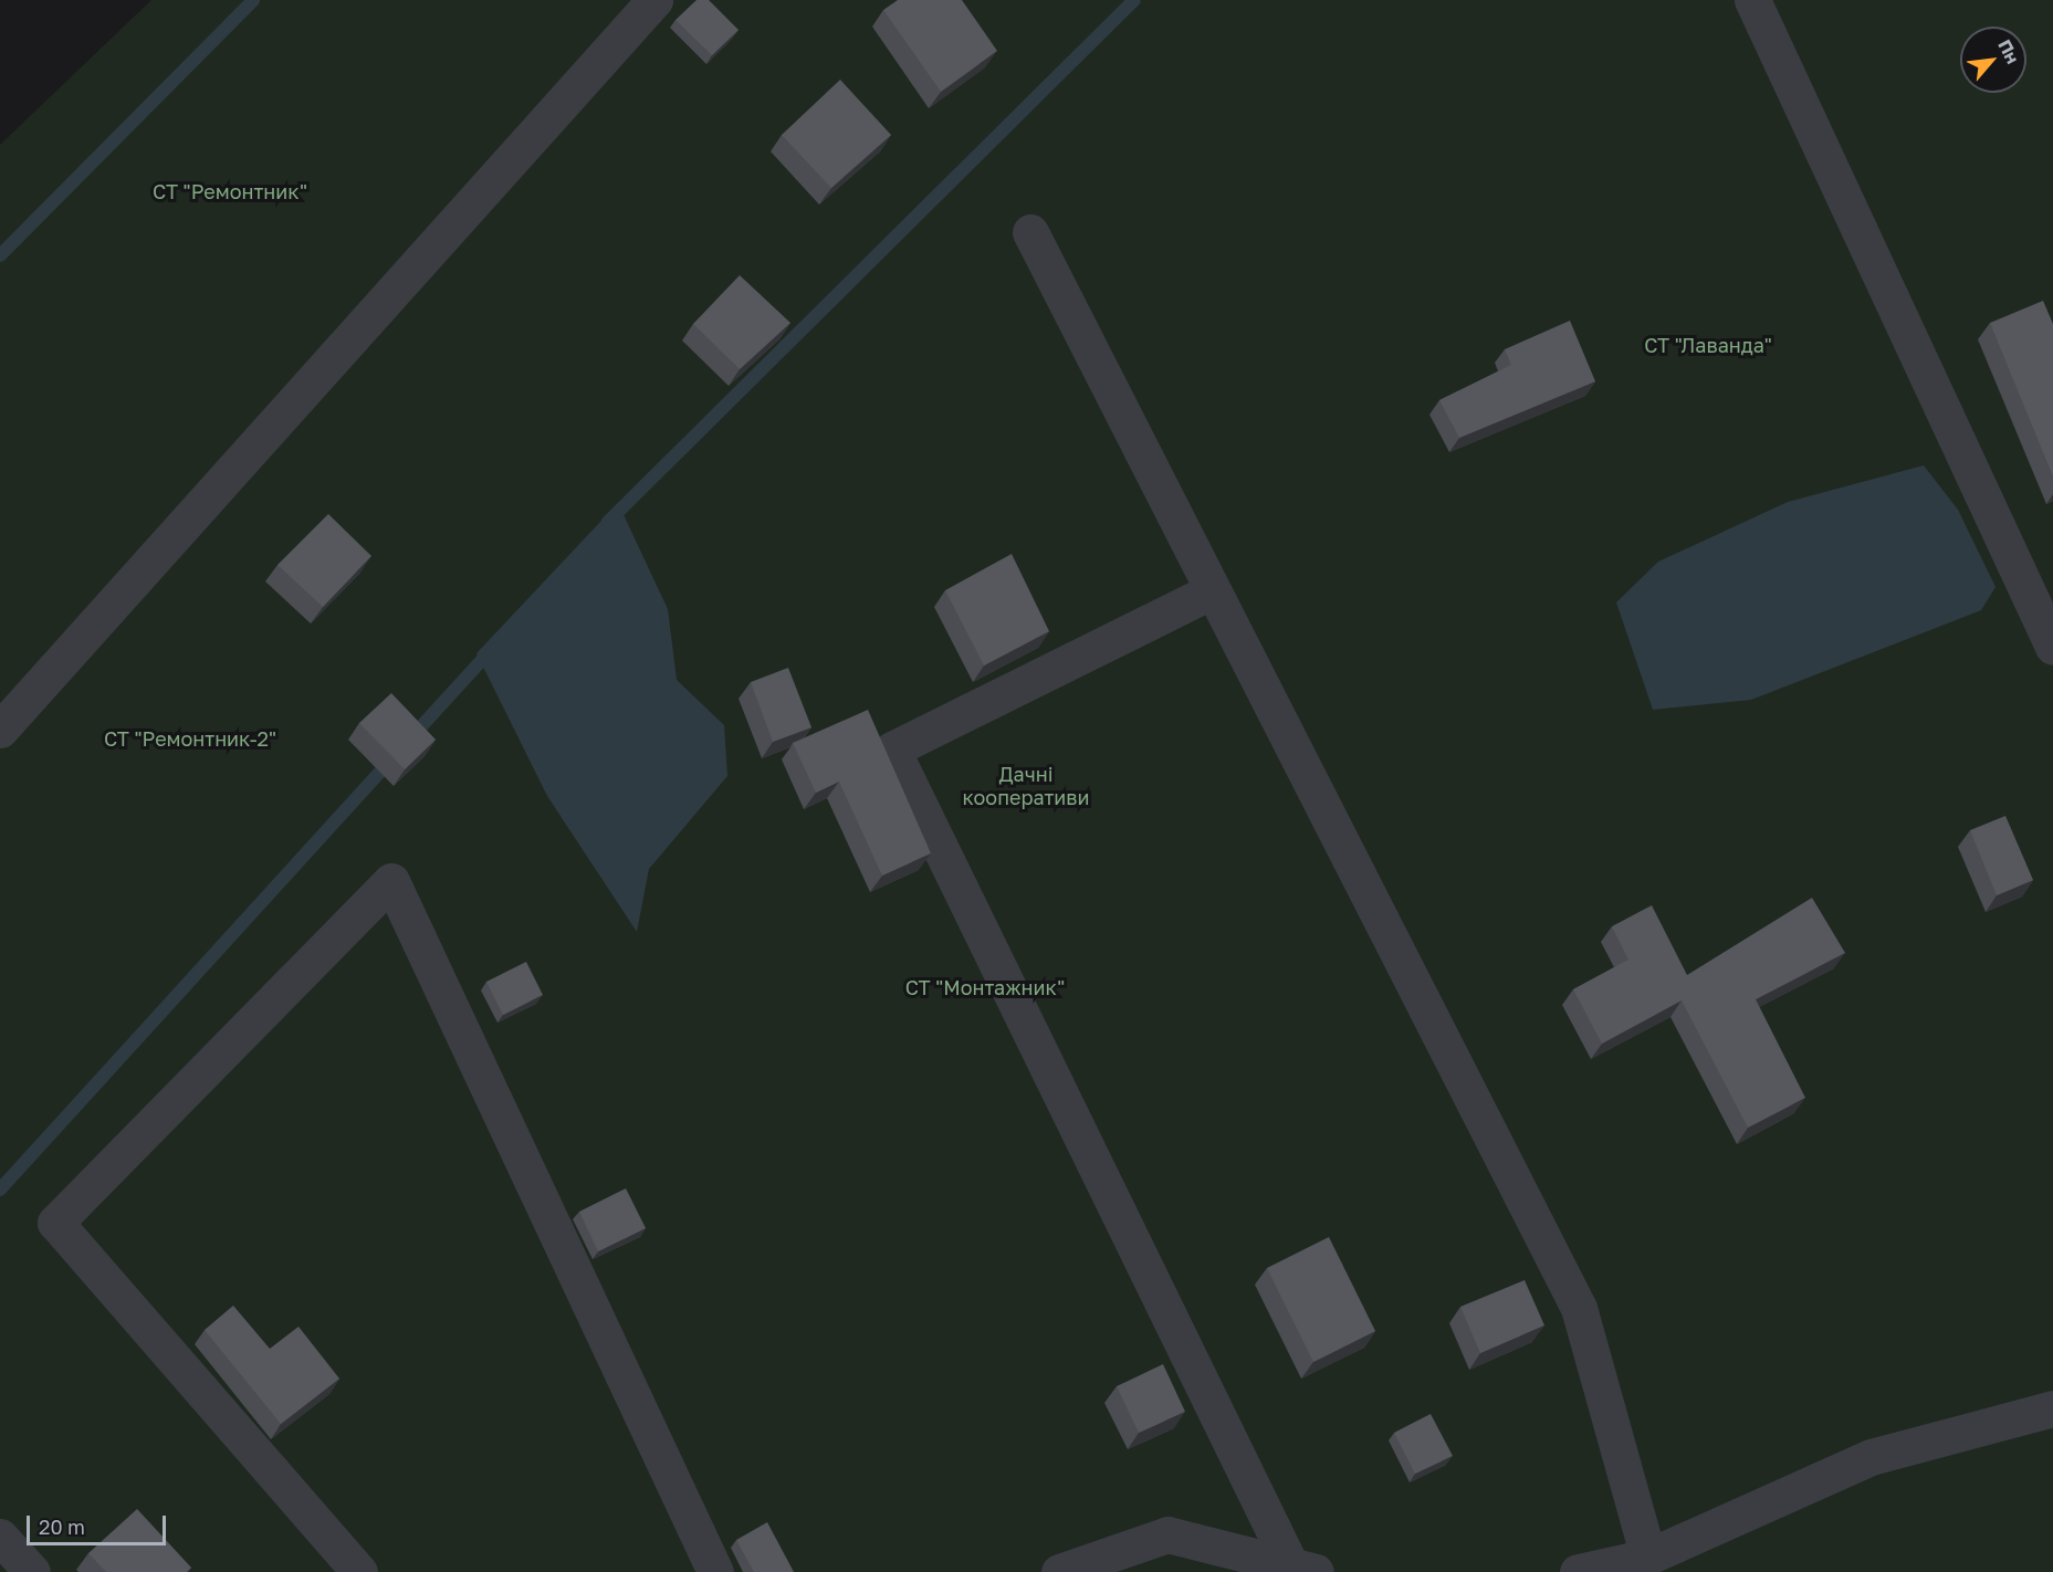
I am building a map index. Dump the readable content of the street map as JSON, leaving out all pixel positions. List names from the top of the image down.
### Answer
{
  "parks": [
    "СТ \"Ремонтник\"",
    "СТ \"Лаванда\"",
    "СТ \"Ремонтник-2\"",
    "Дачні кооперативи",
    "СТ \"Монтажник\""
  ],
  "scale_bar": "20 m",
  "north": "top right"
}
